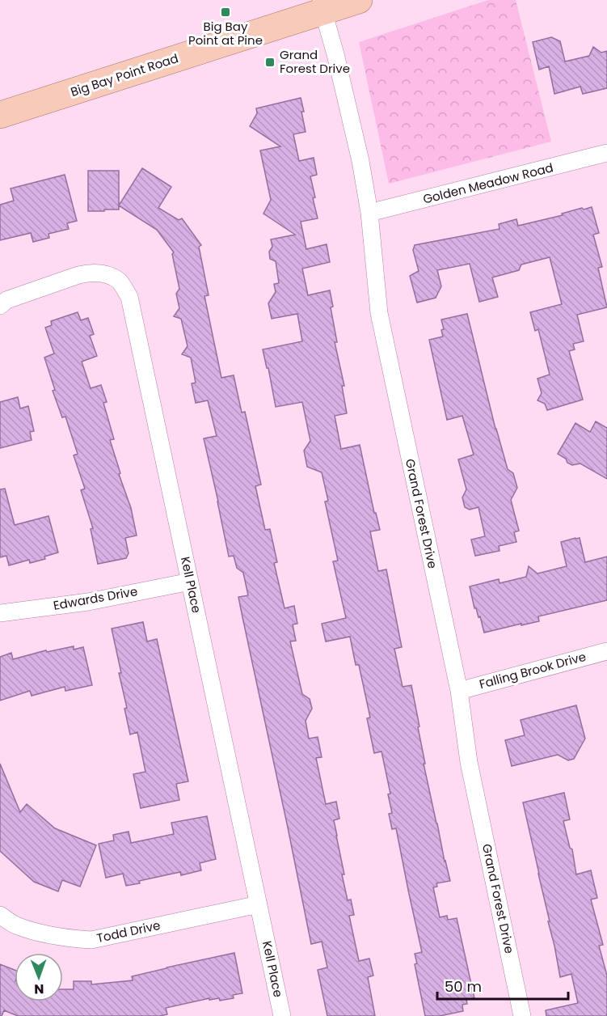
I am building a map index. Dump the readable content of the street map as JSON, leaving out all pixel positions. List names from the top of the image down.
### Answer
{
  "streets": {
    "main road": ["Big Bay Point Road"],
    "street": [
      "Golden Meadow Road",
      "Grand Forest Drive",
      "Kell Place",
      "Edwards Drive",
      "Falling Brook Drive",
      "Todd Drive"
    ]
  },
  "crossings": [
    ["Big Bay Point Road", "Grand Forest Drive"],
    ["Golden Meadow Road", "Grand Forest Drive"],
    ["Grand Forest Drive", "Falling Brook Drive"],
    ["Kell Place", "Edwards Drive"],
    ["Kell Place", "Todd Drive"]
  ],
  "places": {
    "transit": ["Big Bay Point at Pine", "Grand Forest Drive"]
  },
  "scale_bar": "50 m",
  "north": "bottom"
}
